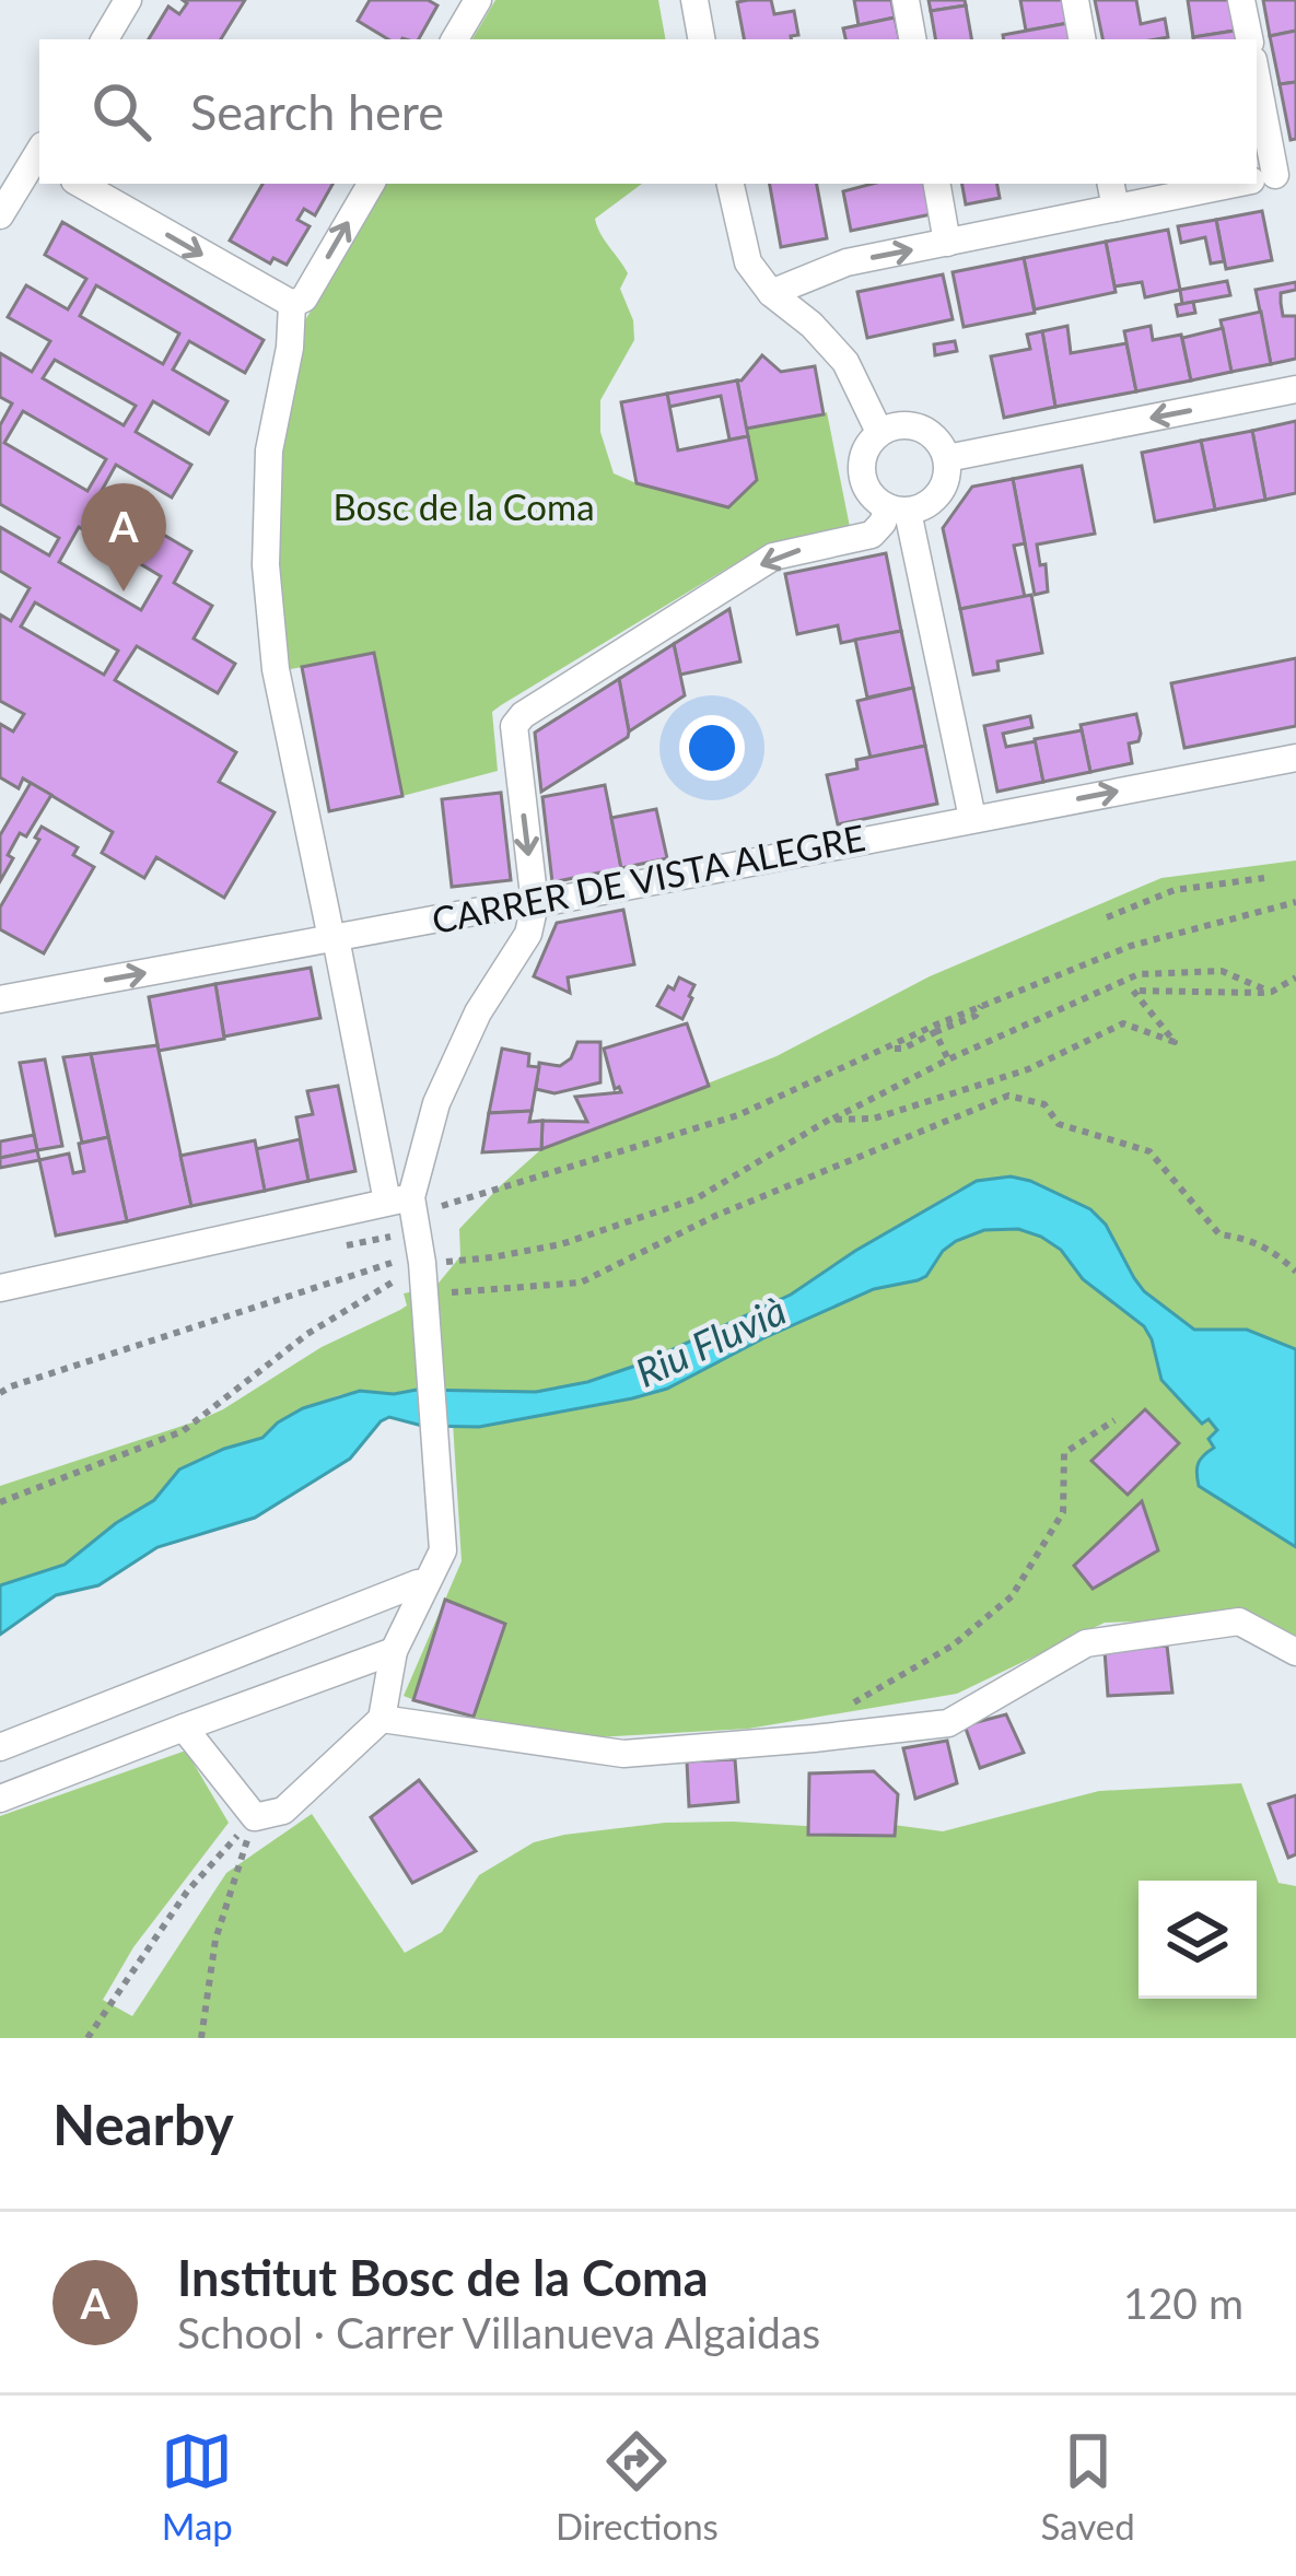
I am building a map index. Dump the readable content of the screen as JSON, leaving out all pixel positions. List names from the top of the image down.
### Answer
{
  "streets": {
    "street": ["CARRER DE VISTA ALEGRE"]
  },
  "one_way": ["CARRER DE VISTA ALEGRE"],
  "water": ["Riu Fluvià"],
  "parks": ["Bosc de la Coma"],
  "page": {
    "search": "Search here",
    "pins": "A",
    "heading": "Nearby",
    "list": [
      {
        "mark": "A",
        "name": "Institut Bosc de la Coma",
        "note": "School · Carrer Villanueva Algaidas",
        "value": "120 m"
      }
    ],
    "nav": ["Map", "Directions", "Saved"]
  }
}
